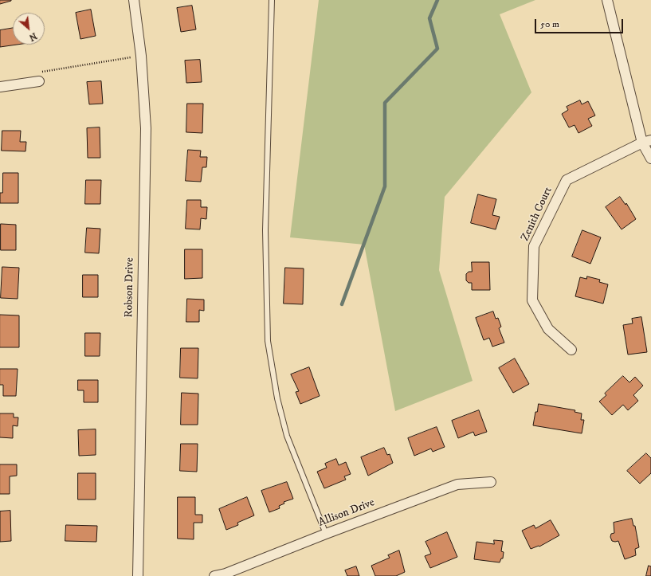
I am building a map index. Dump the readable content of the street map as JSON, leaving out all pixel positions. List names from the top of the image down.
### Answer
{
  "streets": {
    "street": ["Zenith Court", "Robson Drive", "Allison Drive"]
  },
  "scale_bar": "50 m",
  "north": "bottom right"
}
